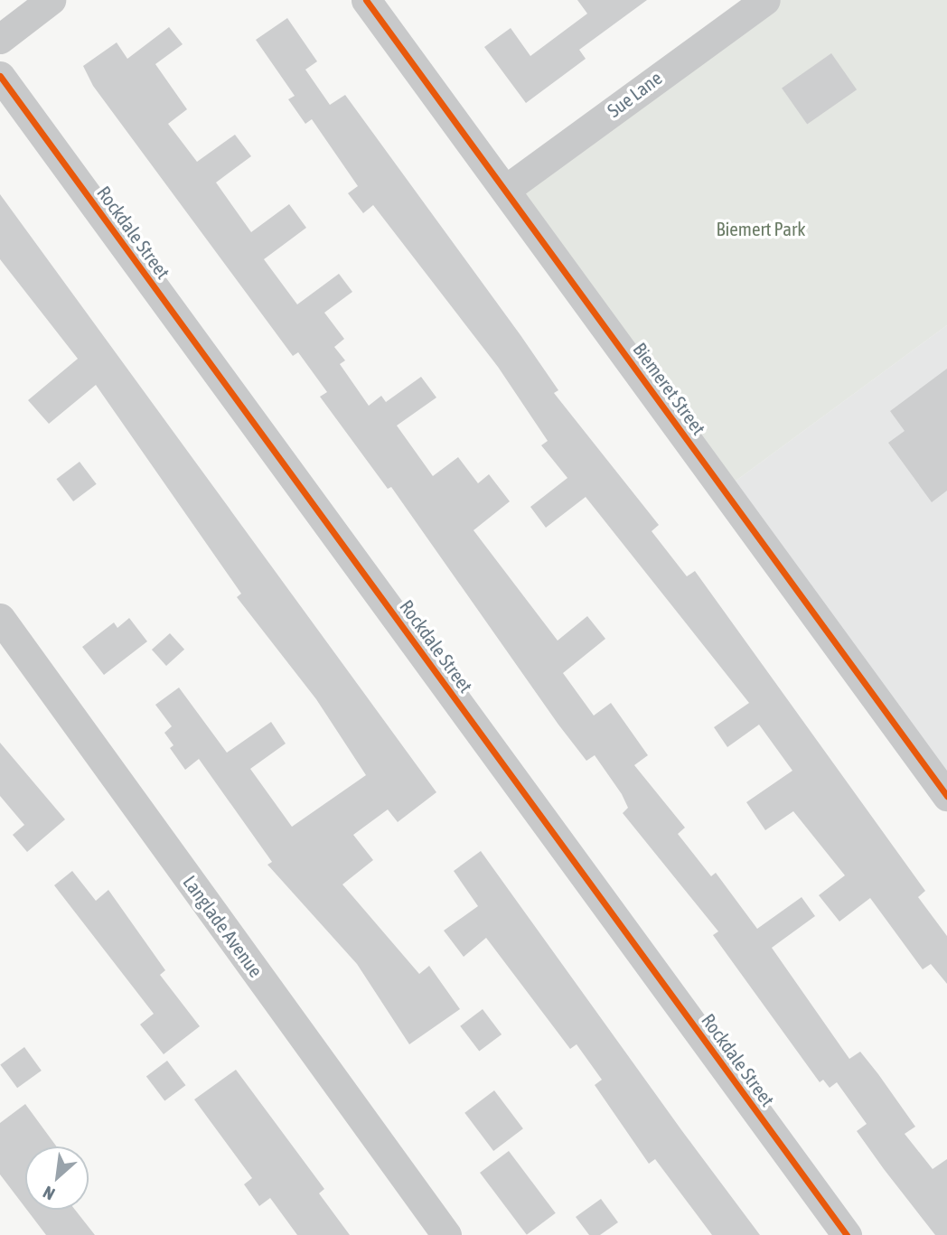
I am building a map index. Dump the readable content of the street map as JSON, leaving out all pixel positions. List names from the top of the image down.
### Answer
{
  "streets": {
    "street": [
      "Sue Lane",
      "Rockdale Street",
      "Biemeret Street",
      "Langlade Avenue"
    ]
  },
  "crossings": [
    ["Sue Lane", "Biemeret Street"]
  ],
  "parks": ["Biemert Park"],
  "north": "bottom left"
}
